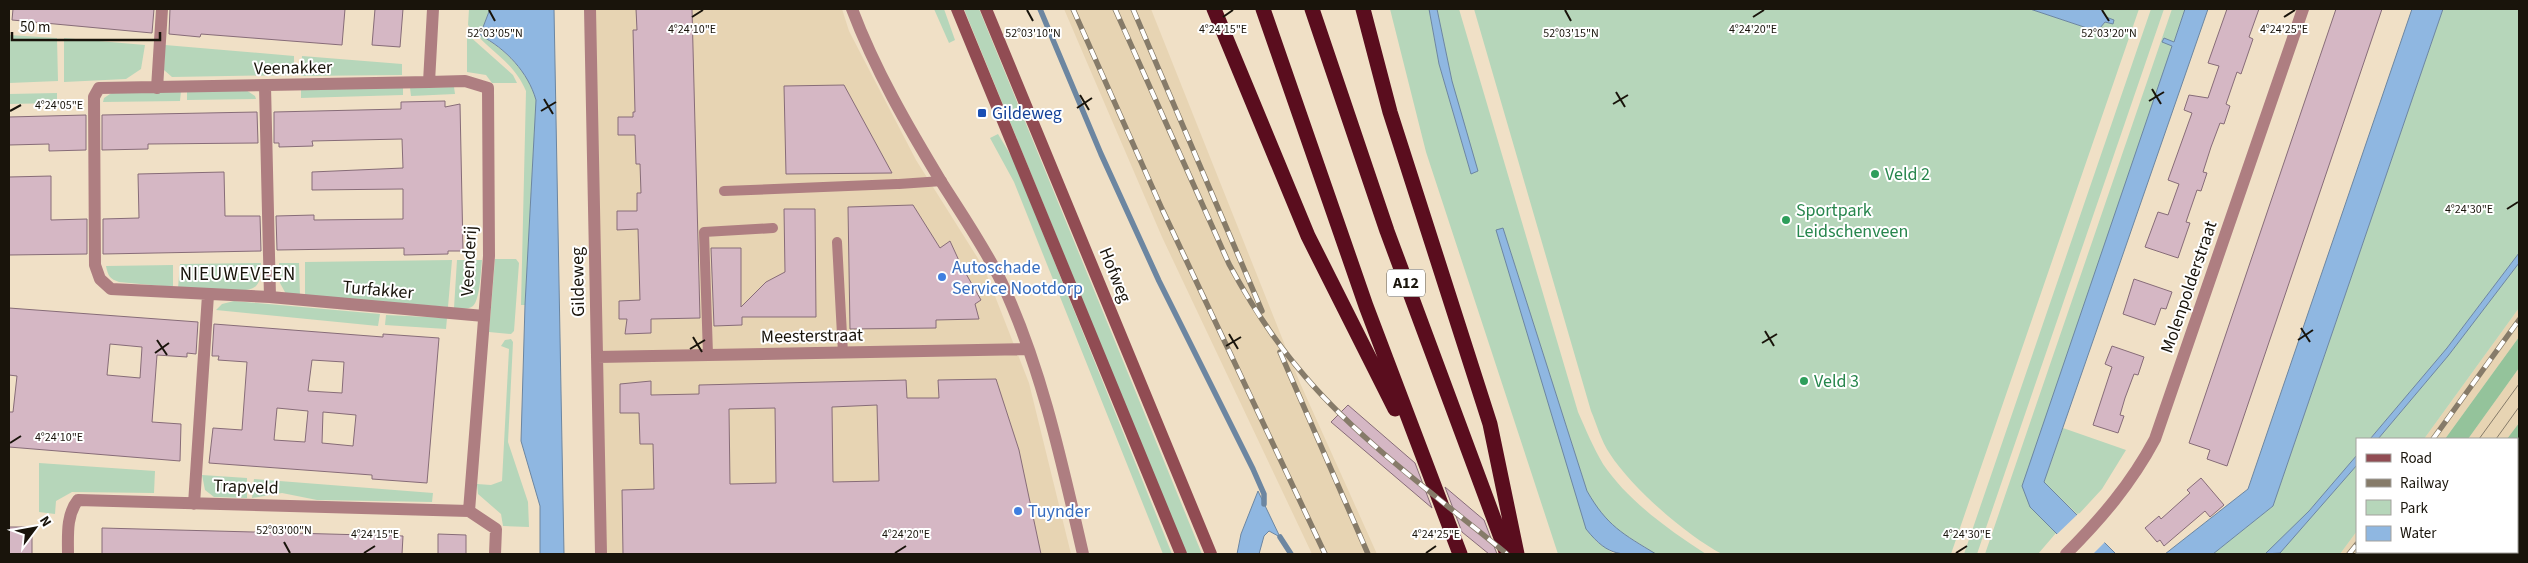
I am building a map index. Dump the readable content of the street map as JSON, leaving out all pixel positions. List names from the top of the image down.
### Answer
{
  "streets": {
    "highway": ["A12"],
    "main road": ["Hofweg"],
    "street": [
      "Veenakker",
      "Veenderij",
      "Gildeweg",
      "Molenpolderstraat",
      "Turfakker",
      "Meesterstraat",
      "Trapveld"
    ]
  },
  "crossings": [
    ["Veenakker", "Veenderij"],
    ["Veenakker", "Turfakker"],
    ["Veenderij", "Turfakker"],
    ["Veenderij", "Trapveld"],
    ["Gildeweg", "Meesterstraat"]
  ],
  "districts": ["NIEUWEVEEN"],
  "places": {
    "transit": ["Gildeweg"],
    "other": [
      "Veld 2",
      "Sportpark Leidschenveen",
      "Autoschade Service Nootdorp",
      "Veld 3",
      "Tuynder"
    ]
  },
  "legend": [
    "Road",
    "Railway",
    "Park",
    "Water"
  ],
  "scale_bar": "50 m",
  "north": "top right",
  "coordinates": [
    "4°24'10\"E",
    "4°24'15\"E",
    "4°24'20\"E",
    "4°24'25\"E",
    "52°03'05\"N",
    "52°03'10\"N",
    "52°03'15\"N",
    "52°03'20\"N",
    "4°24'05\"E",
    "4°24'30\"E",
    "52°03'00\"N"
  ]
}
